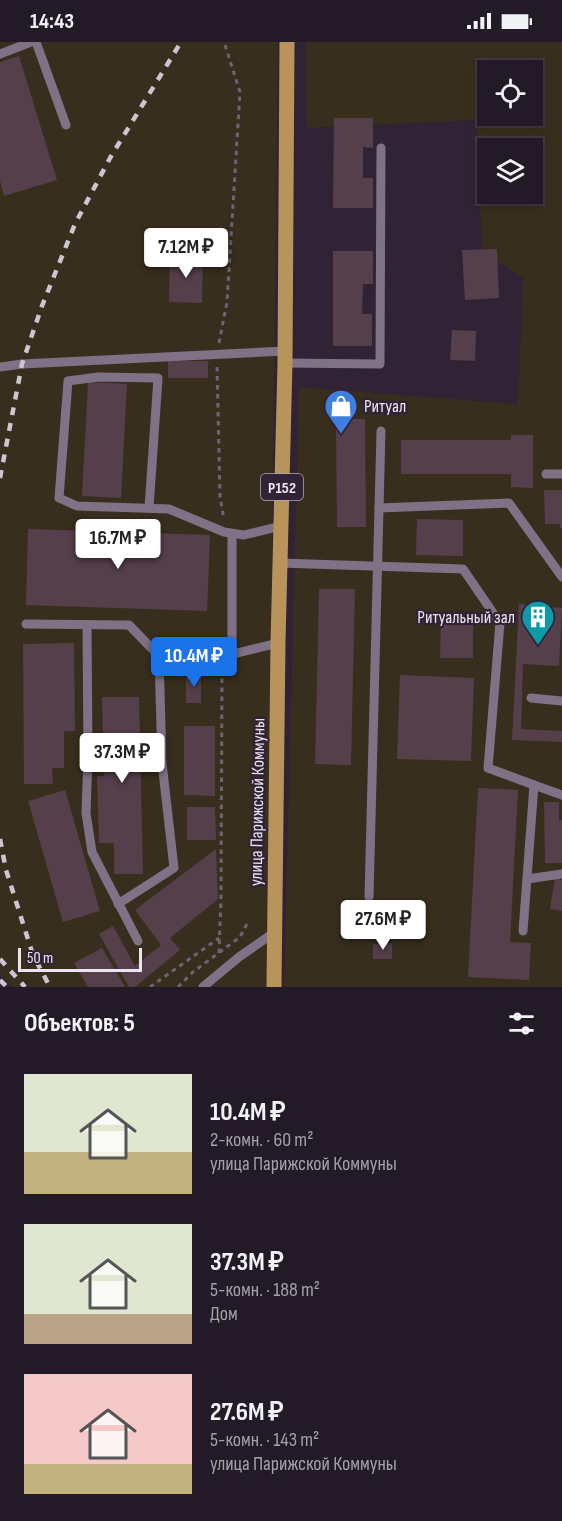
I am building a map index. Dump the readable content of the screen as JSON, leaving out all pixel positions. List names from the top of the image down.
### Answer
{
  "streets": {
    "main road": ["Р152", "улица Парижской Коммуны"]
  },
  "places": {
    "shop": ["Ритуал"],
    "building": ["Ритуальный зал"]
  },
  "scale_bar": "50 m",
  "page": {
    "status": "14:43",
    "price": [
      "7.12M ₽",
      "16.7M ₽",
      "10.4M ₽",
      "37.3M ₽",
      "27.6M ₽"
    ],
    "scale": "50 m",
    "heading": "Объектов: 5",
    "list": [
      {
        "name": "10.4M ₽",
        "note": "2-комн. · 60 m² · улица Парижской Коммуны"
      },
      {
        "name": "37.3M ₽",
        "note": "5-комн. · 188 m² · Дом"
      },
      {
        "name": "27.6M ₽",
        "note": "5-комн. · 143 m² · улица Парижской Коммуны"
      }
    ]
  }
}
